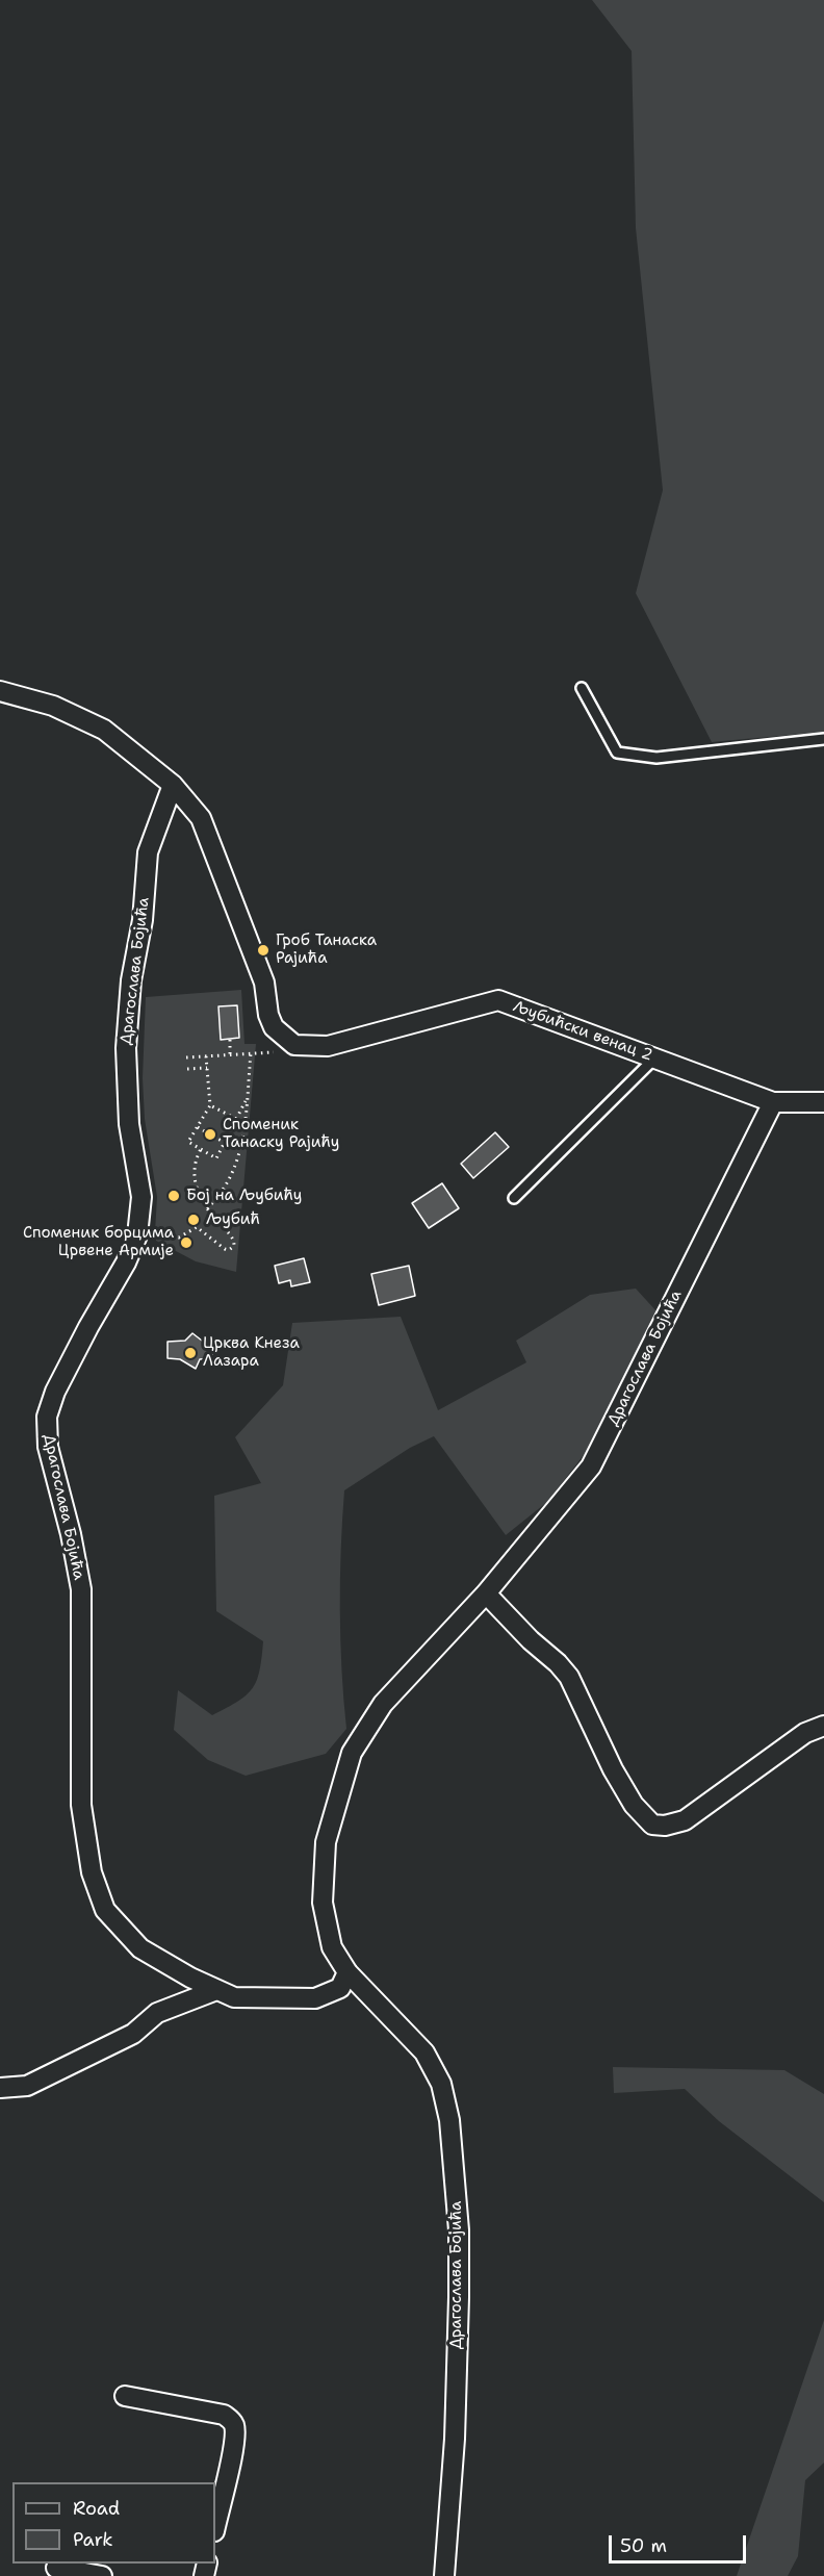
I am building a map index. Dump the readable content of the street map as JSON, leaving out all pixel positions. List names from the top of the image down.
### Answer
{
  "streets": {
    "street": ["Драгослава Бојића", "Љубићски венац 2"]
  },
  "crossings": [
    ["Драгослава Бојића", "Љубићски венац 2"]
  ],
  "places": [
    "Гроб Танаска Рајића",
    "Споменик Танаску Рајићу",
    "Бој на Љубићу",
    "Љубић",
    "Споменик борцима Црвене Армије",
    "Црква Кнеза Лазара"
  ],
  "legend": ["Road", "Park"],
  "scale_bar": "50 m"
}
